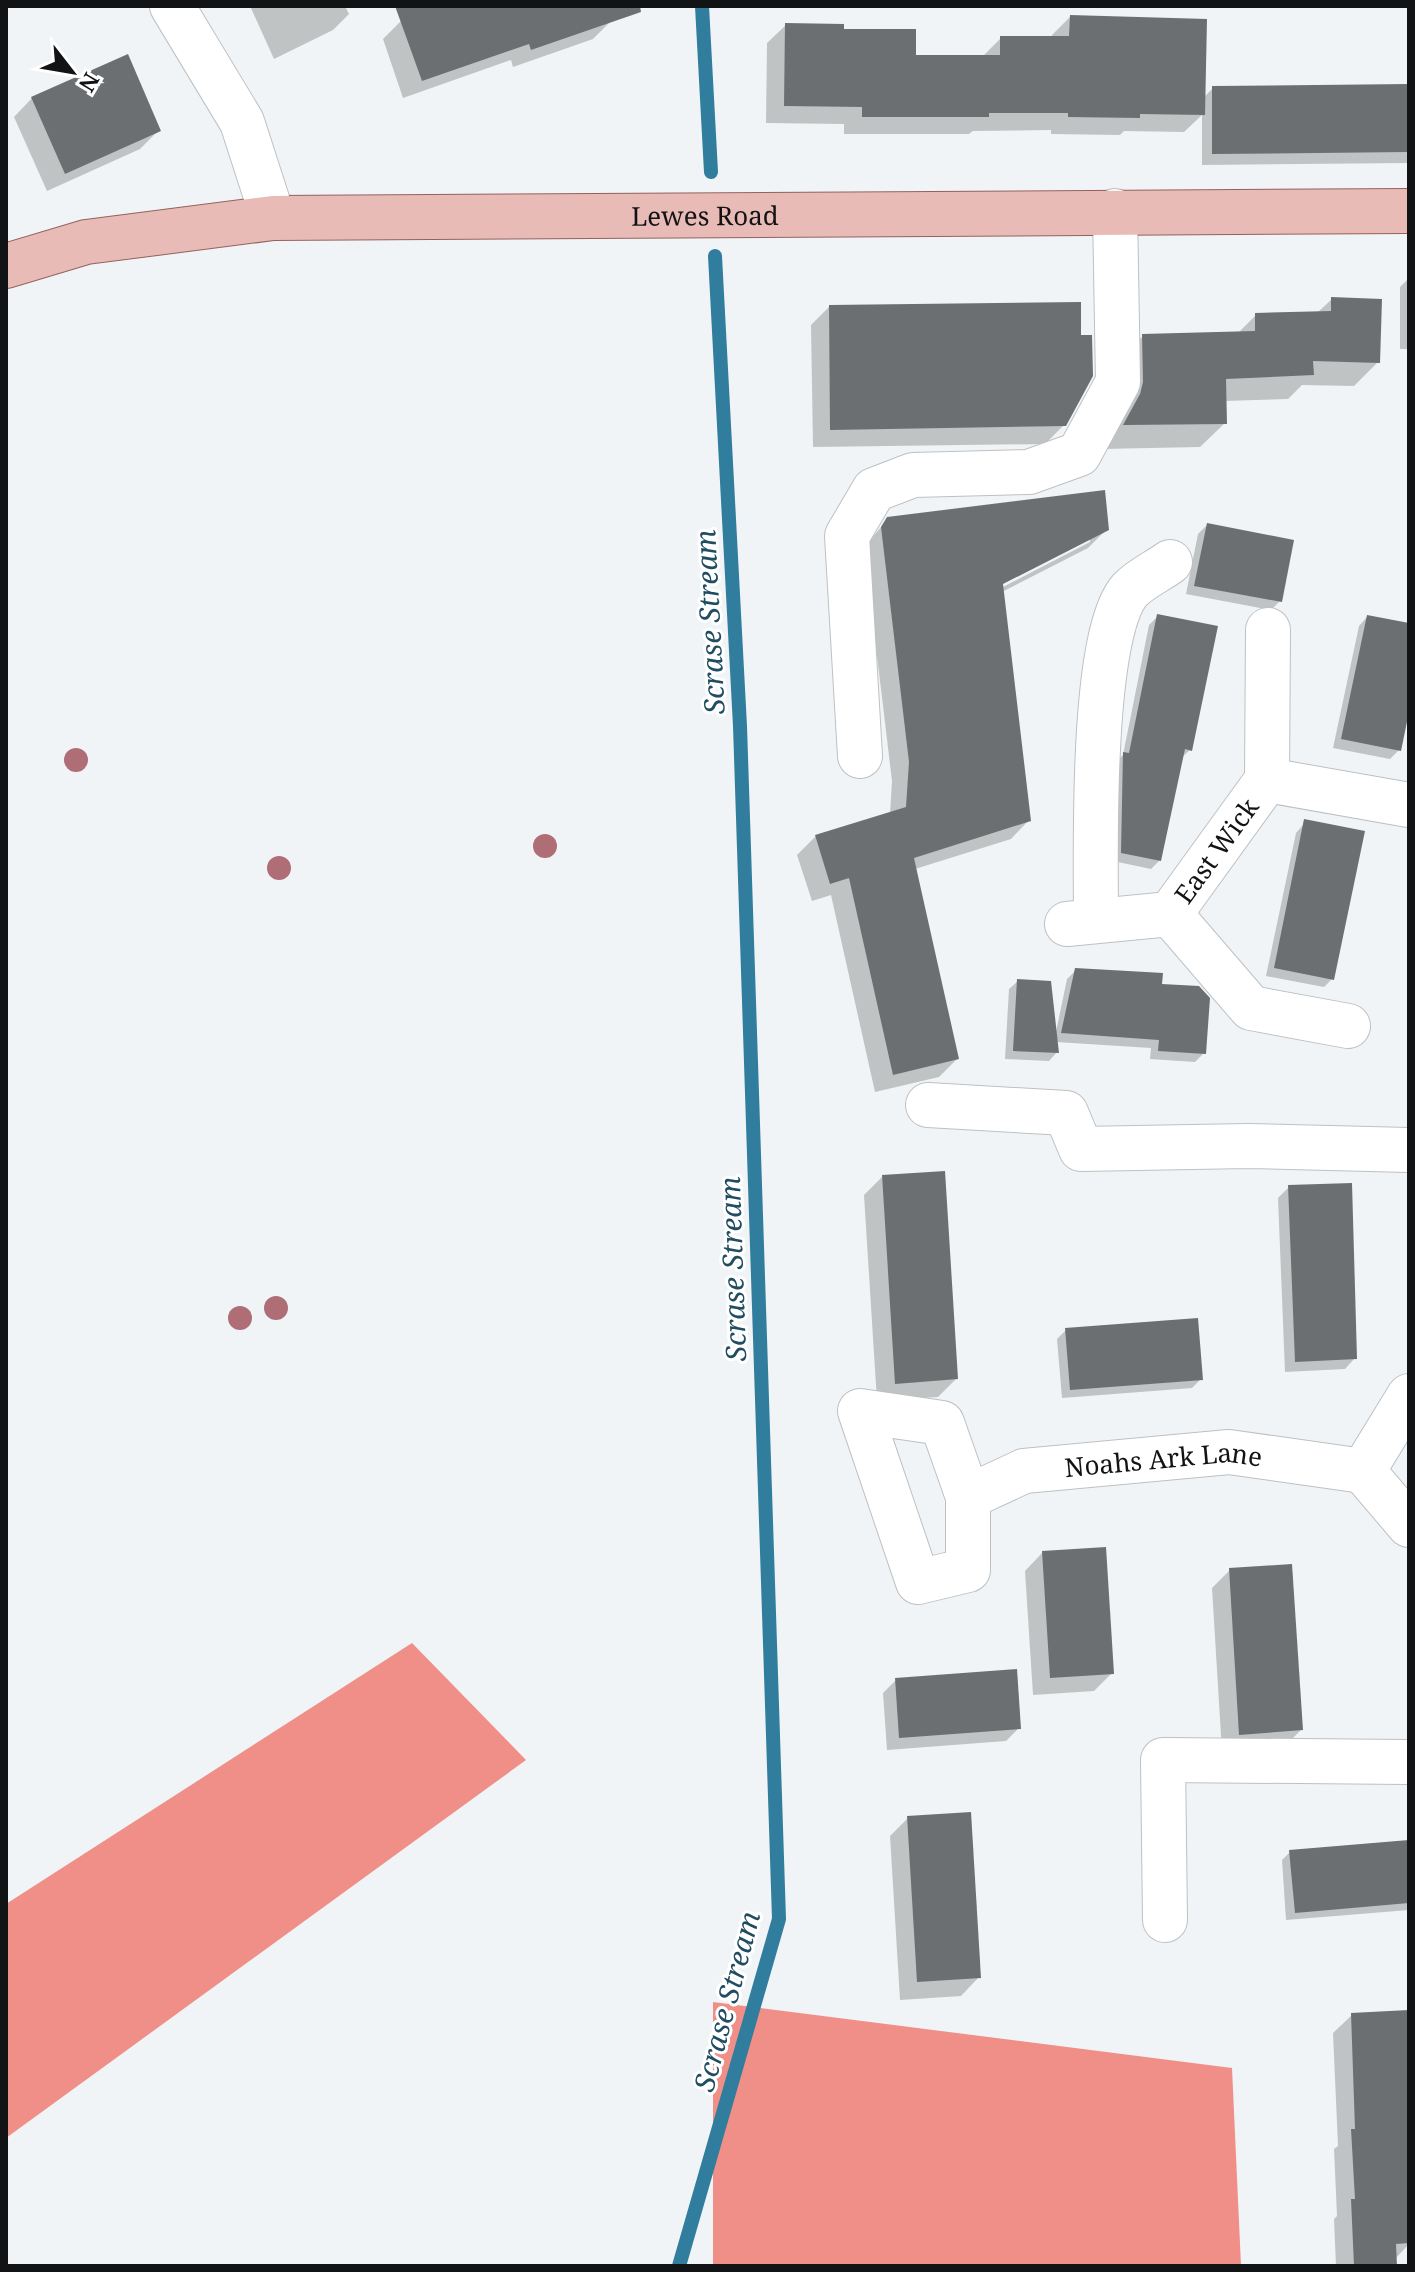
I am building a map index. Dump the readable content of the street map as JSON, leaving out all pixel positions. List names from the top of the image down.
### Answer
{
  "streets": {
    "main road": ["Lewes Road"],
    "street": ["East Wick", "Noahs Ark Lane"]
  },
  "water": ["Scrase Stream"],
  "north": "bottom right"
}
